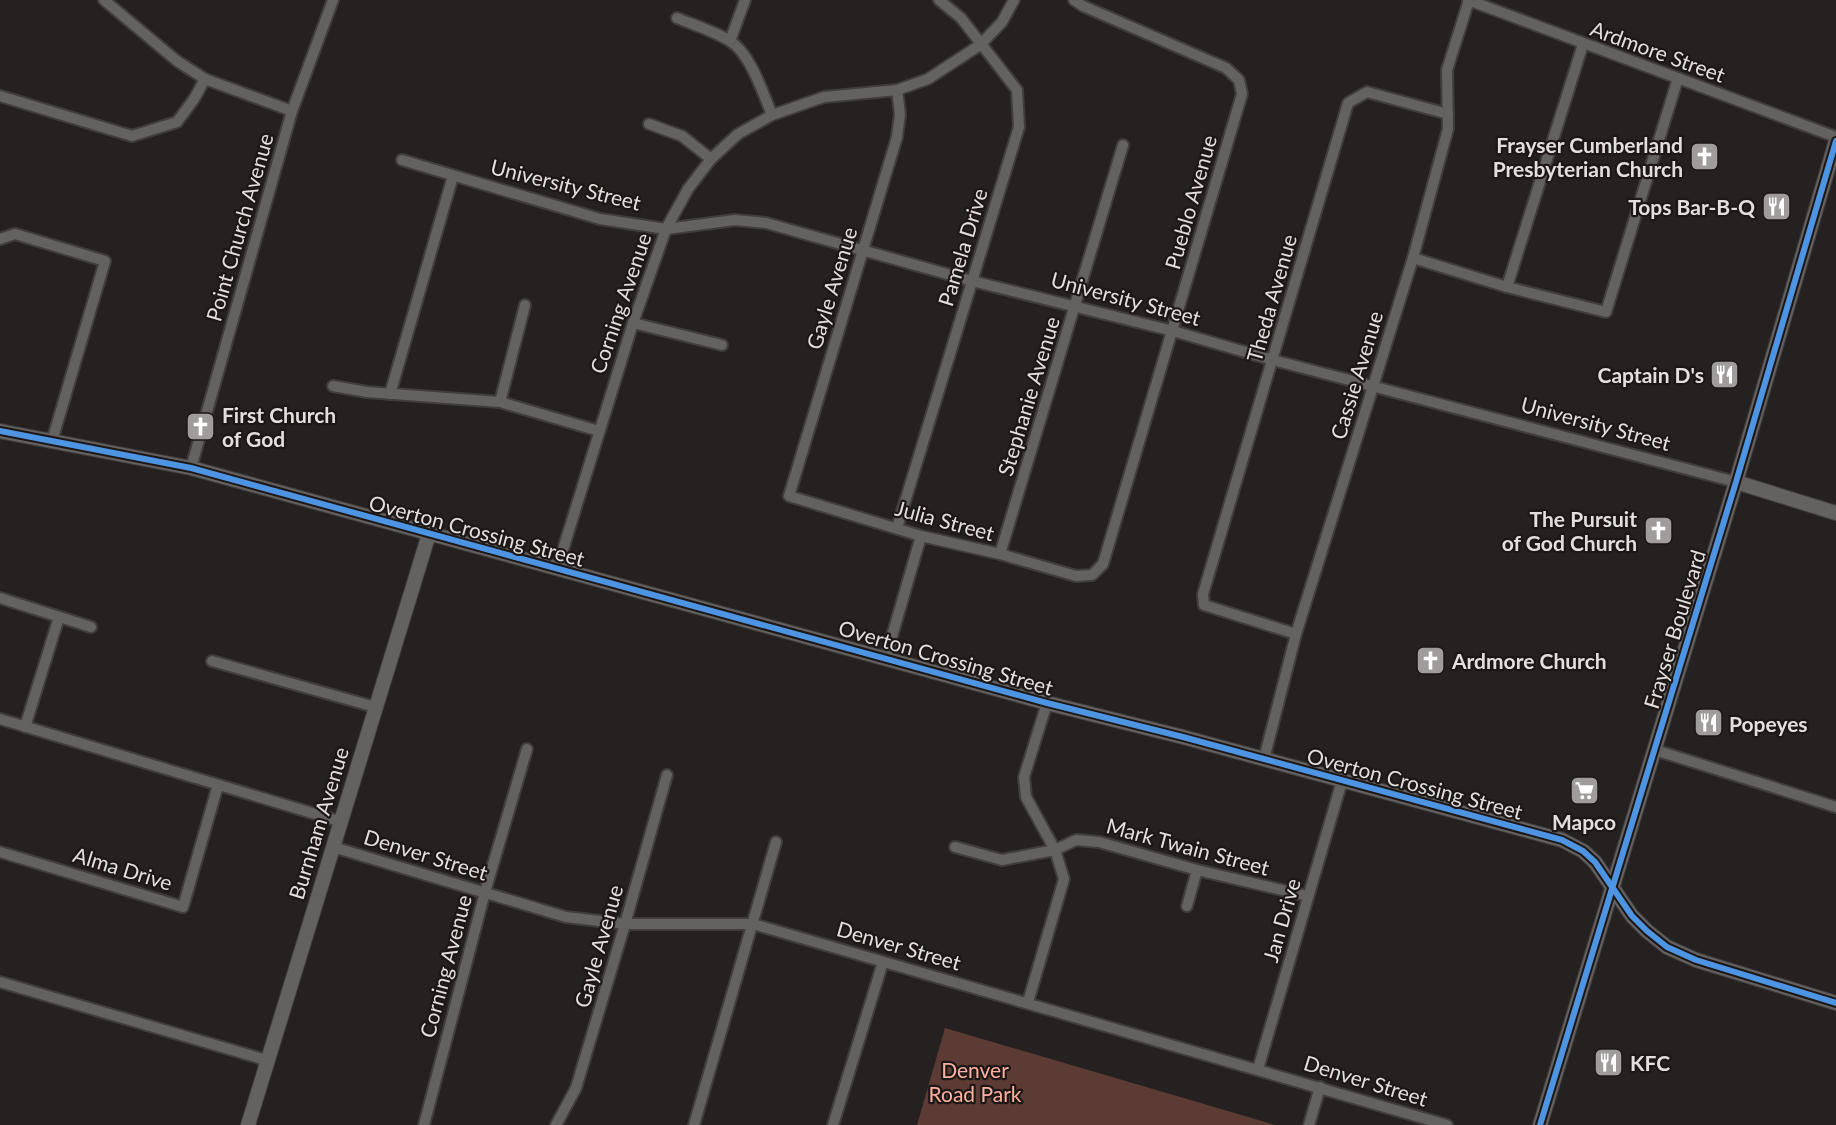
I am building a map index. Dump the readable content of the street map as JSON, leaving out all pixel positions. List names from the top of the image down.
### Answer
{
  "streets": {
    "street": [
      "Ardmore Street",
      "University Street",
      "Pueblo Avenue",
      "Point Church Avenue",
      "Pamela Drive",
      "Gayle Avenue",
      "Theda Avenue",
      "Corning Avenue",
      "Cassie Avenue",
      "Stephanie Avenue",
      "Julia Street",
      "Overton Crossing Street",
      "Frayser Boulevard",
      "Burnham Avenue",
      "Mark Twain Street",
      "Denver Street",
      "Alma Drive",
      "Jan Drive"
    ]
  },
  "crossings": [
    ["Ardmore Street", "Cassie Avenue"],
    ["Ardmore Street", "Frayser Boulevard"],
    ["University Street", "Pueblo Avenue"],
    ["University Street", "Pamela Drive"],
    ["University Street", "Gayle Avenue"],
    ["University Street", "Theda Avenue"],
    ["University Street", "Corning Avenue"],
    ["University Street", "Cassie Avenue"],
    ["University Street", "Stephanie Avenue"],
    ["University Street", "Frayser Boulevard"],
    ["Pueblo Avenue", "Julia Street"],
    ["Point Church Avenue", "Overton Crossing Street"],
    ["Pamela Drive", "Corning Avenue"],
    ["Pamela Drive", "Julia Street"],
    ["Gayle Avenue", "Corning Avenue"],
    ["Gayle Avenue", "Julia Street"],
    ["Gayle Avenue", "Denver Street"],
    ["Theda Avenue", "Cassie Avenue"],
    ["Corning Avenue", "Overton Crossing Street"],
    ["Corning Avenue", "Denver Street"],
    ["Cassie Avenue", "Overton Crossing Street"],
    ["Stephanie Avenue", "Julia Street"],
    ["Overton Crossing Street", "Frayser Boulevard"],
    ["Overton Crossing Street", "Burnham Avenue"],
    ["Overton Crossing Street", "Jan Drive"],
    ["Burnham Avenue", "Denver Street"],
    ["Mark Twain Street", "Jan Drive"],
    ["Denver Street", "Alma Drive"],
    ["Denver Street", "Jan Drive"]
  ],
  "parks": ["Denver Road Park"],
  "places": {
    "church": [
      "Frayser Cumberland Presbyterian Church",
      "First Church of God",
      "The Pursuit of God Church",
      "Ardmore Church"
    ],
    "restaurant": [
      "Tops Bar-B-Q",
      "Captain D's",
      "Popeyes",
      "KFC"
    ],
    "supermarket": ["Mapco"]
  }
}
